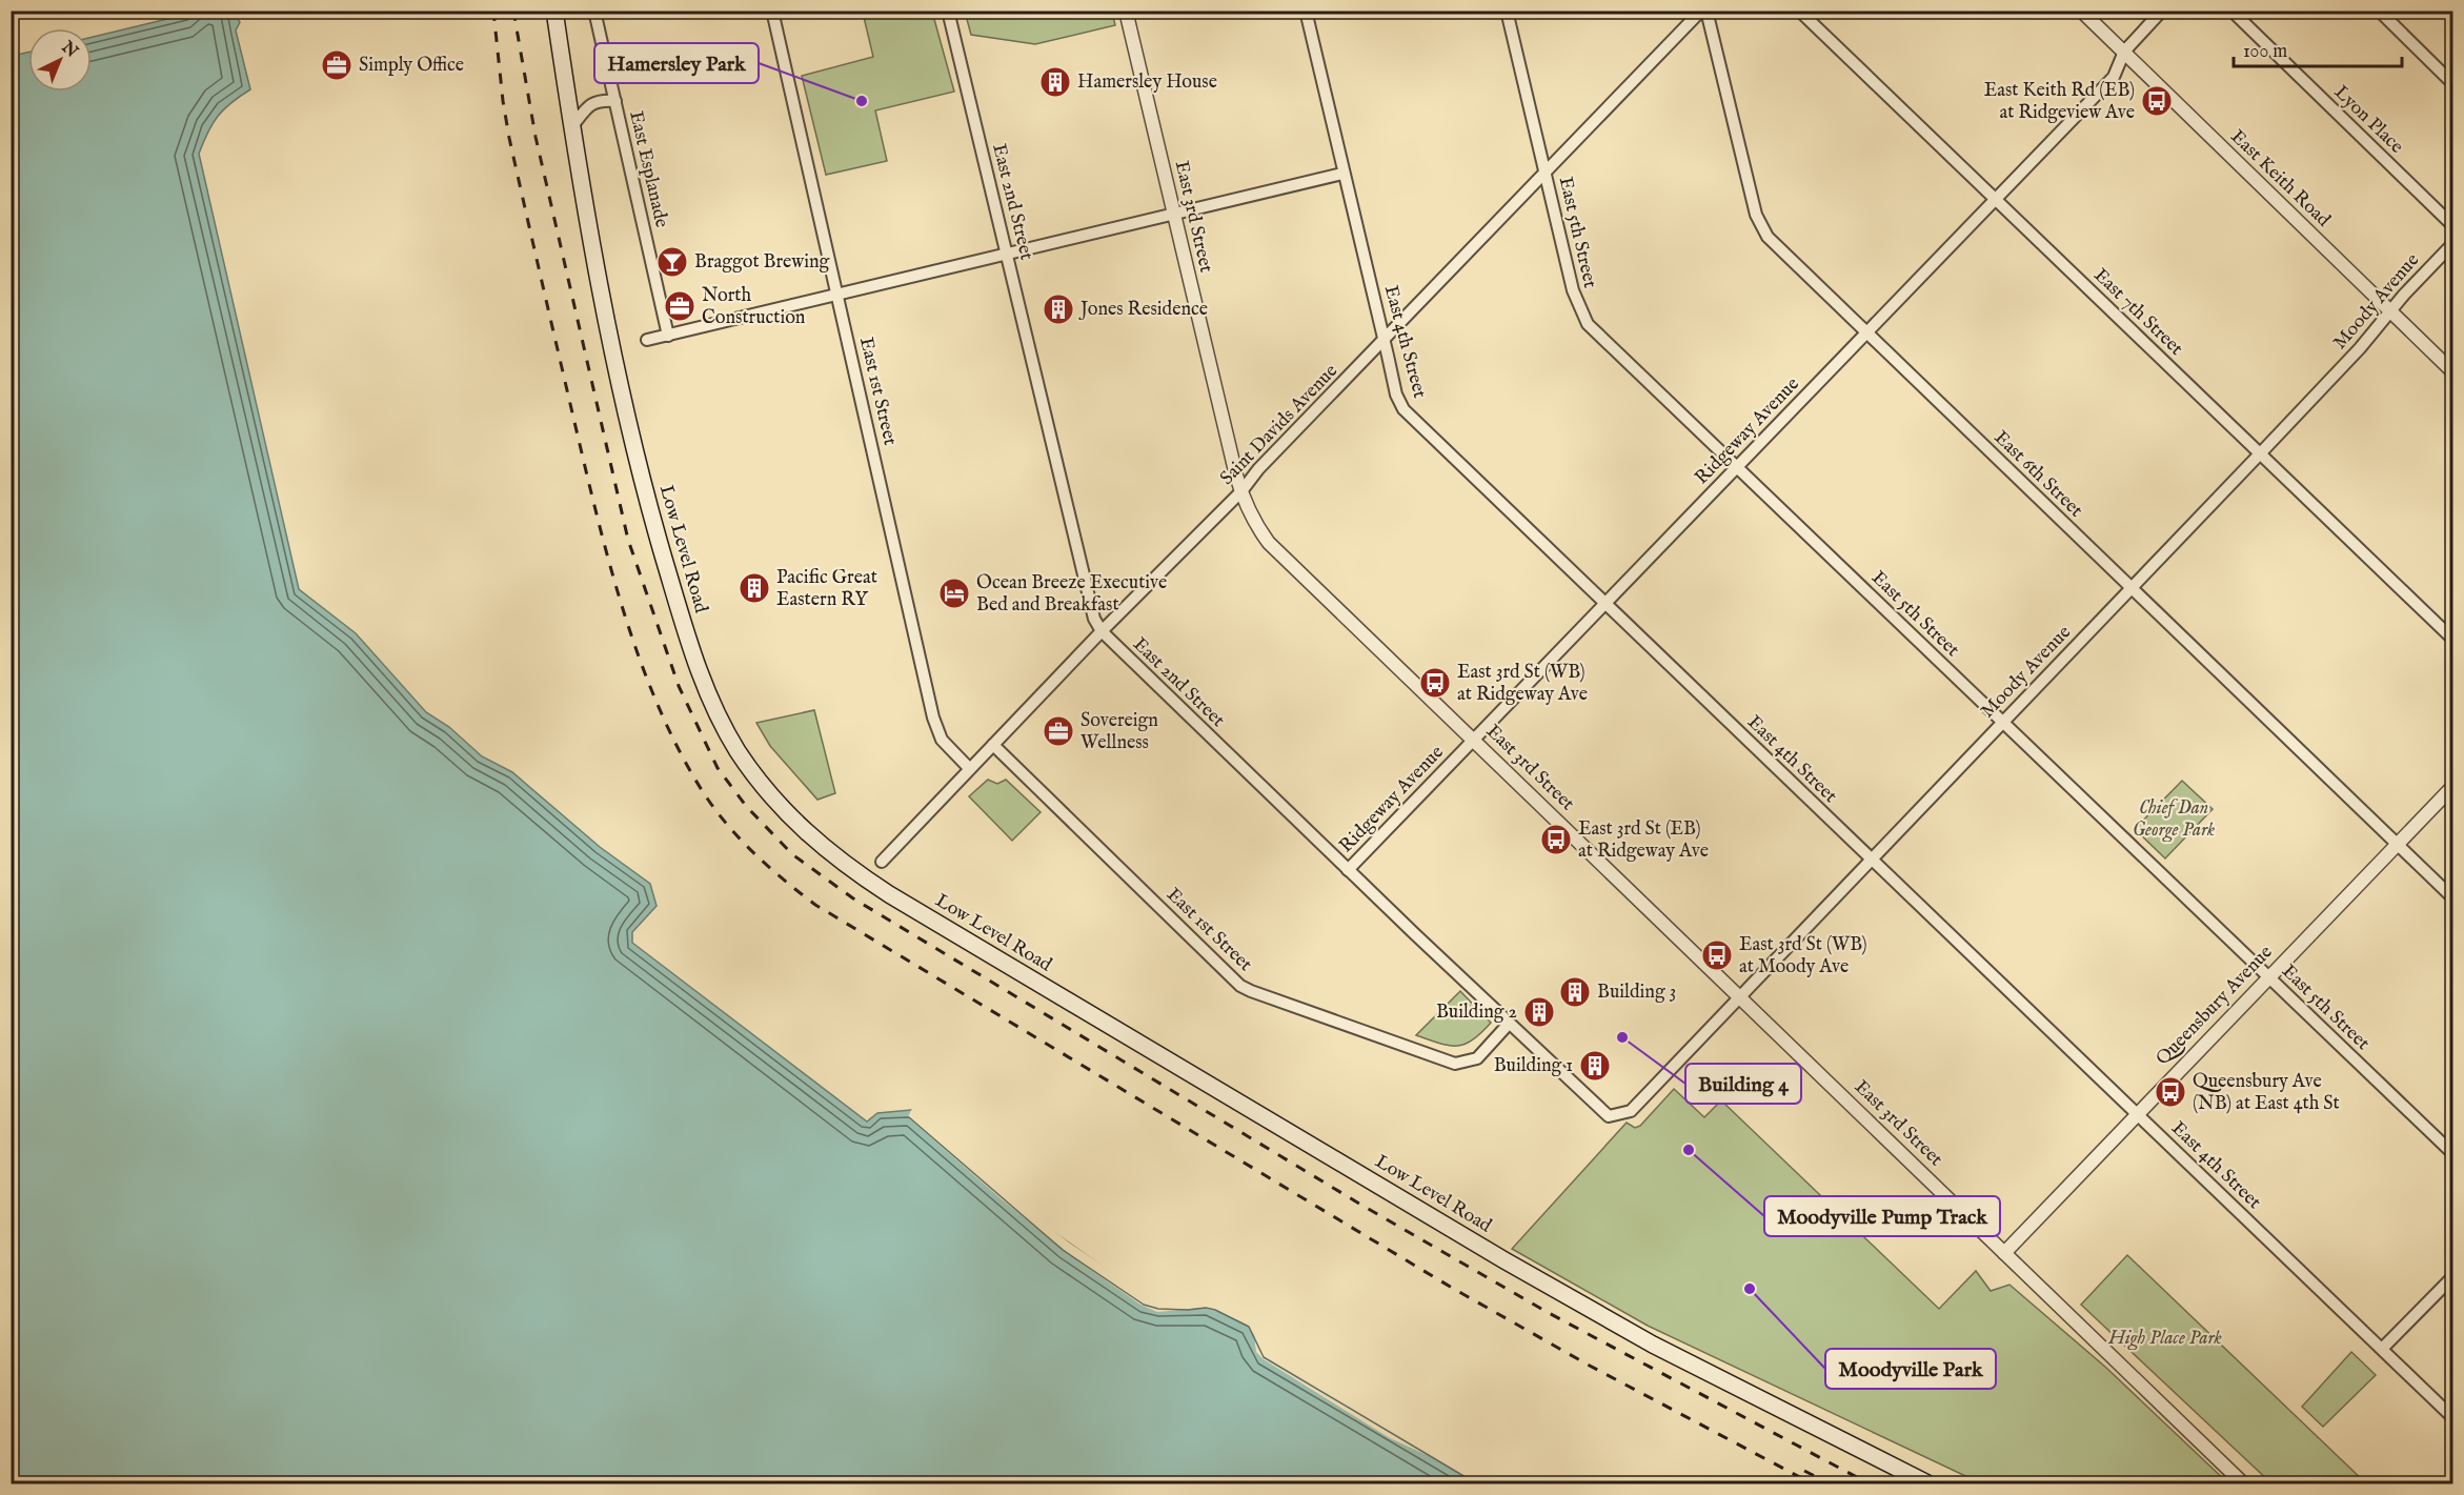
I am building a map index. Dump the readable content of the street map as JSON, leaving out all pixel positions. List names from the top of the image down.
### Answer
{
  "streets": {
    "main road": ["Low Level Road"],
    "street": [
      "Lyon Place",
      "East Esplanade",
      "East Keith Road",
      "East 2nd Street",
      "East 3rd Street",
      "East 5th Street",
      "Moody Avenue",
      "East 7th Street",
      "East 4th Street",
      "East 1st Street",
      "Saint Davids Avenue",
      "Ridgeway Avenue",
      "East 6th Street",
      "Queensbury Avenue"
    ]
  },
  "crossings": [
    ["East Keith Road", "Moody Avenue"],
    ["East Keith Road", "Ridgeway Avenue"],
    ["East 2nd Street", "Moody Avenue"],
    ["East 2nd Street", "East 1st Street"],
    ["East 2nd Street", "Saint Davids Avenue"],
    ["East 2nd Street", "Ridgeway Avenue"],
    ["East 3rd Street", "Moody Avenue"],
    ["East 3rd Street", "Saint Davids Avenue"],
    ["East 3rd Street", "Ridgeway Avenue"],
    ["East 3rd Street", "Queensbury Avenue"],
    ["East 5th Street", "Moody Avenue"],
    ["East 5th Street", "Saint Davids Avenue"],
    ["East 5th Street", "Ridgeway Avenue"],
    ["East 5th Street", "Queensbury Avenue"],
    ["Moody Avenue", "East 7th Street"],
    ["Moody Avenue", "East 4th Street"],
    ["Moody Avenue", "East 6th Street"],
    ["East 7th Street", "Ridgeway Avenue"],
    ["East 4th Street", "Saint Davids Avenue"],
    ["East 4th Street", "Ridgeway Avenue"],
    ["East 4th Street", "Queensbury Avenue"],
    ["East 1st Street", "Saint Davids Avenue"],
    ["Ridgeway Avenue", "East 6th Street"],
    ["East 6th Street", "Queensbury Avenue"]
  ],
  "parks": ["Chief Dan George Park", "High Place Park"],
  "places": {
    "office": ["Simply Office", "North Construction", "Sovereign Wellness"],
    "building": [
      "Hamersley House",
      "Jones Residence",
      "Pacific Great Eastern RY",
      "Building 3",
      "Building 2",
      "Building 1"
    ],
    "other": [
      "Hamersley Park",
      "Building 4",
      "Moodyville Pump Track",
      "Moodyville Park"
    ],
    "bus stop": [
      "East Keith Rd (EB) at Ridgeview Ave",
      "East 3rd St (WB) at Ridgeway Ave",
      "East 3rd St (EB) at Ridgeway Ave",
      "East 3rd St (WB) at Moody Ave",
      "Queensbury Ave (NB) at East 4th St"
    ],
    "bar": ["Braggot Brewing"],
    "hotel": ["Ocean Breeze Executive Bed and Breakfast"]
  },
  "scale_bar": "100 m",
  "north": "top right"
}
